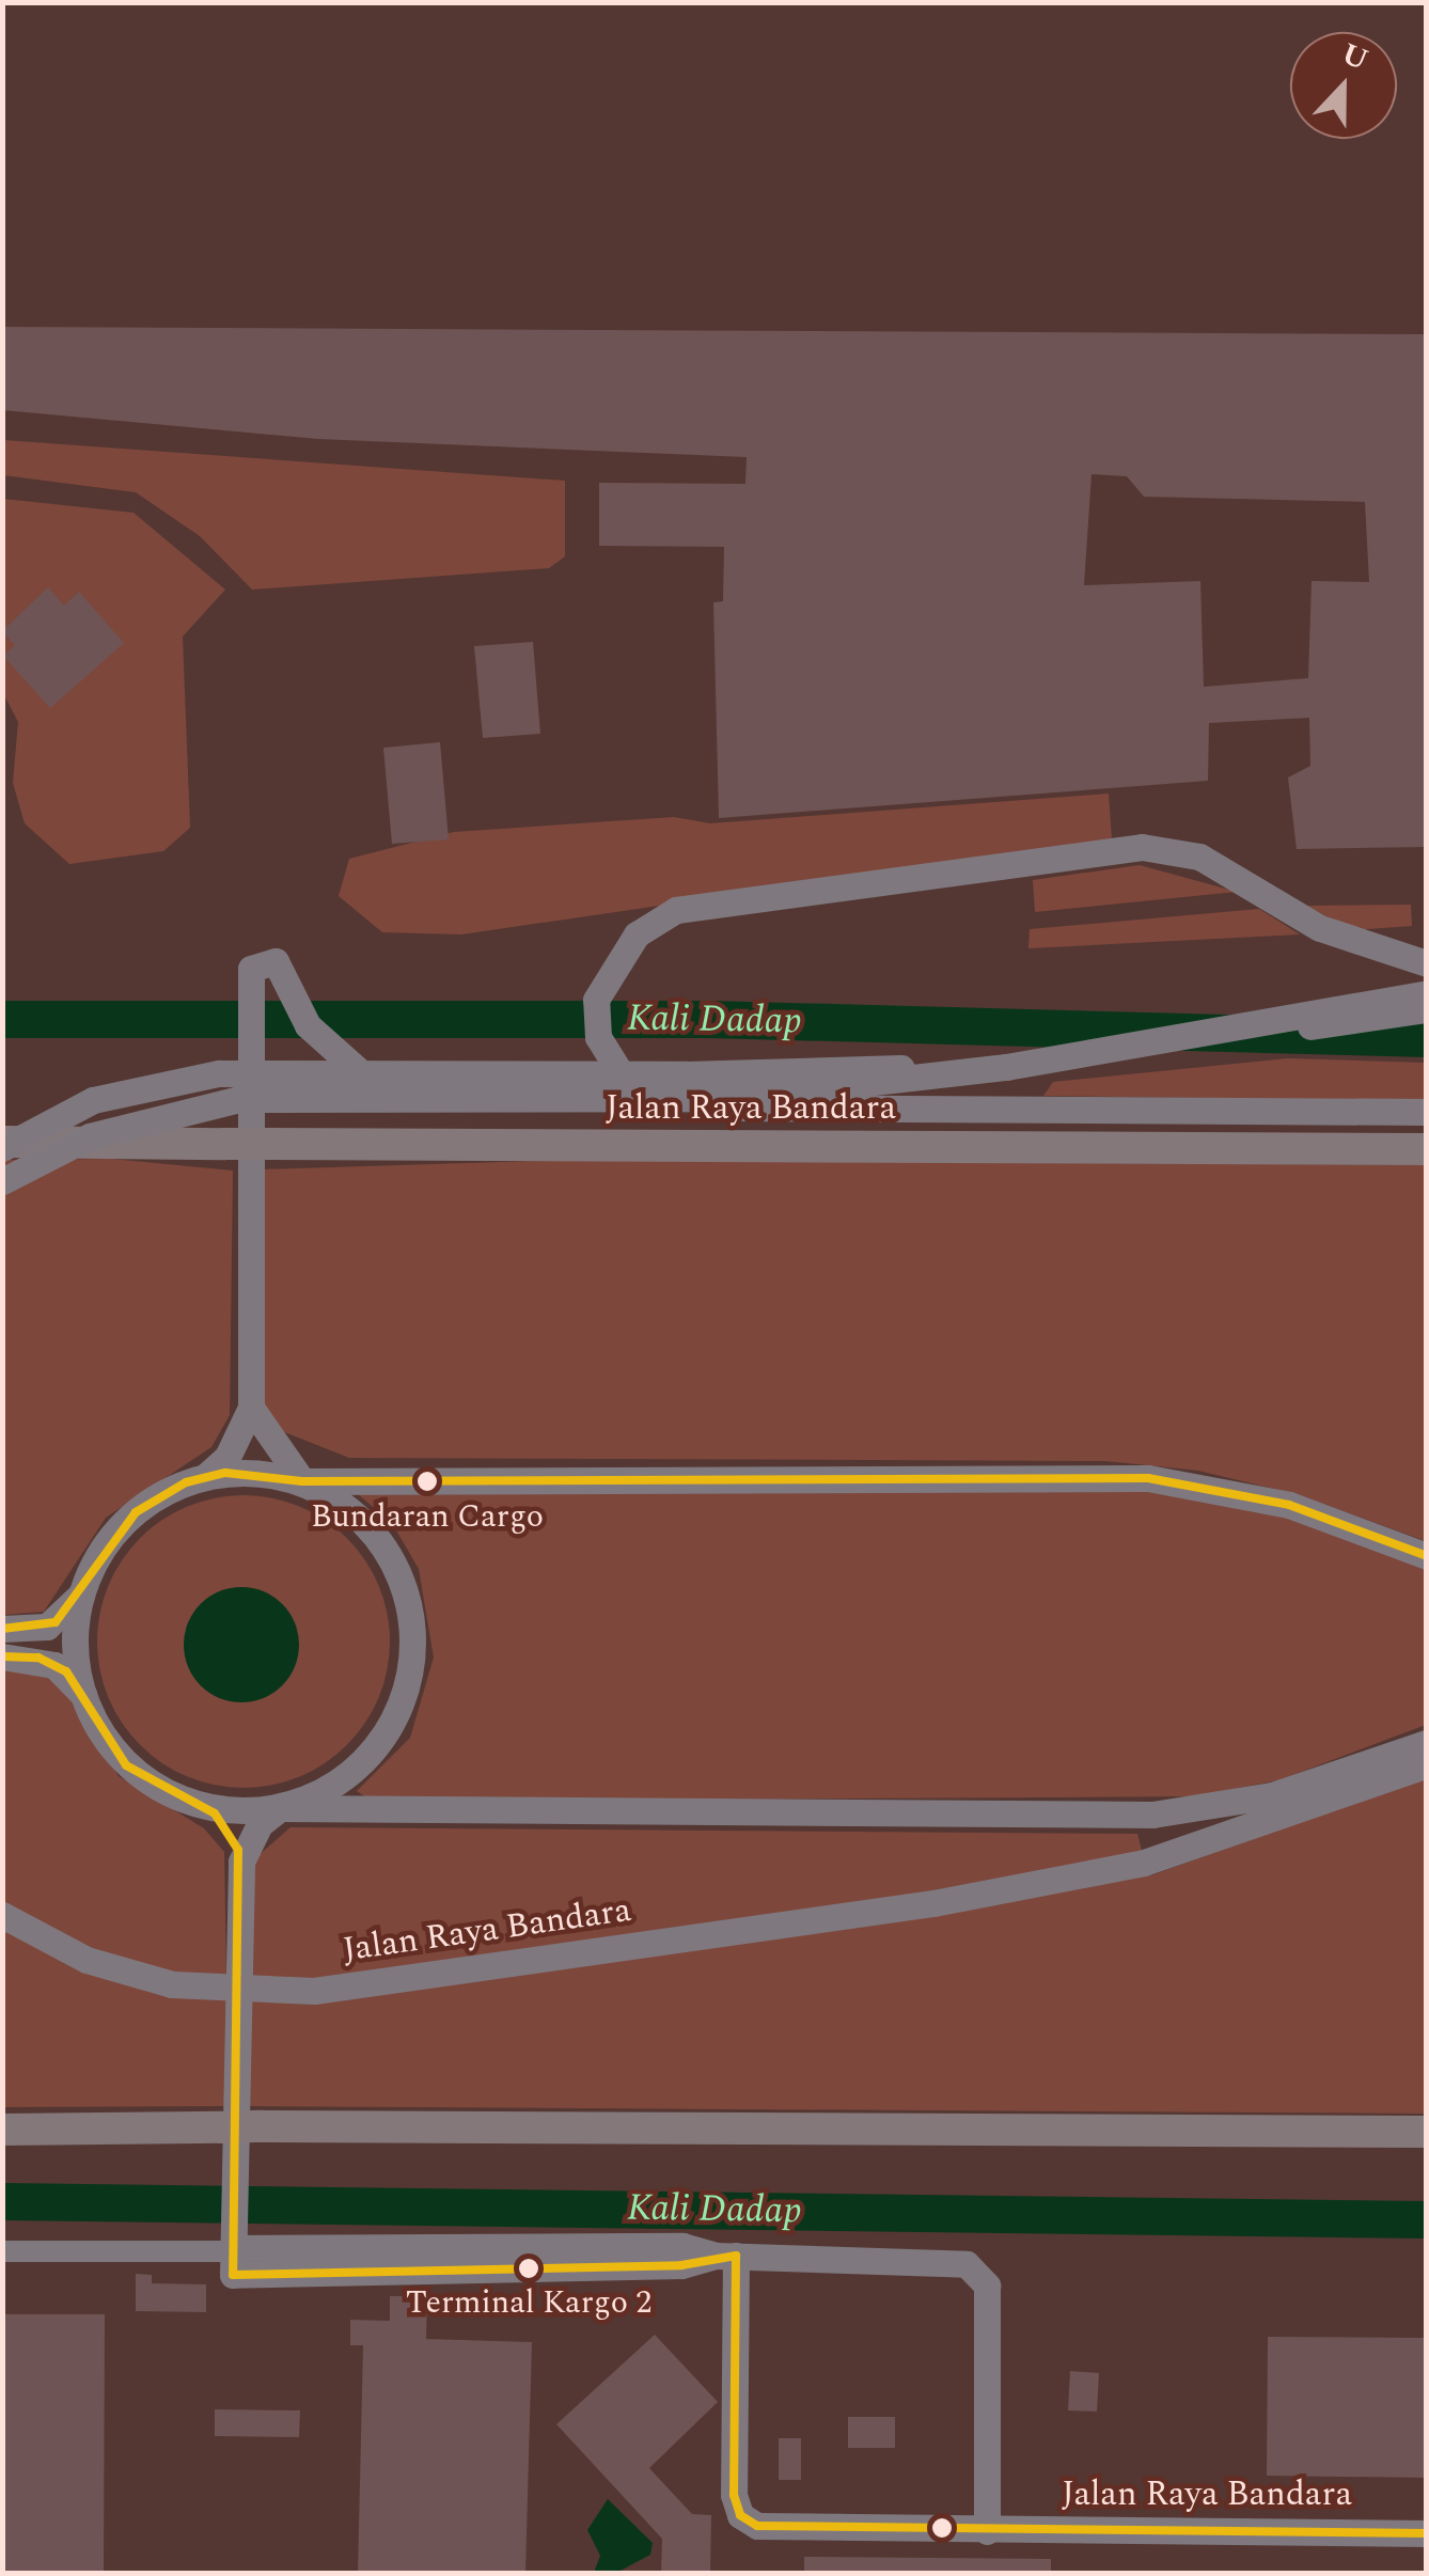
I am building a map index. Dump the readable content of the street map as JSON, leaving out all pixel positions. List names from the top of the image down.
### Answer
{
  "streets": {
    "main road": ["Jalan Raya Bandara"]
  },
  "water": ["Kali Dadap"],
  "places": ["Bundaran Cargo", "Terminal Kargo 2"],
  "north": "top"
}
